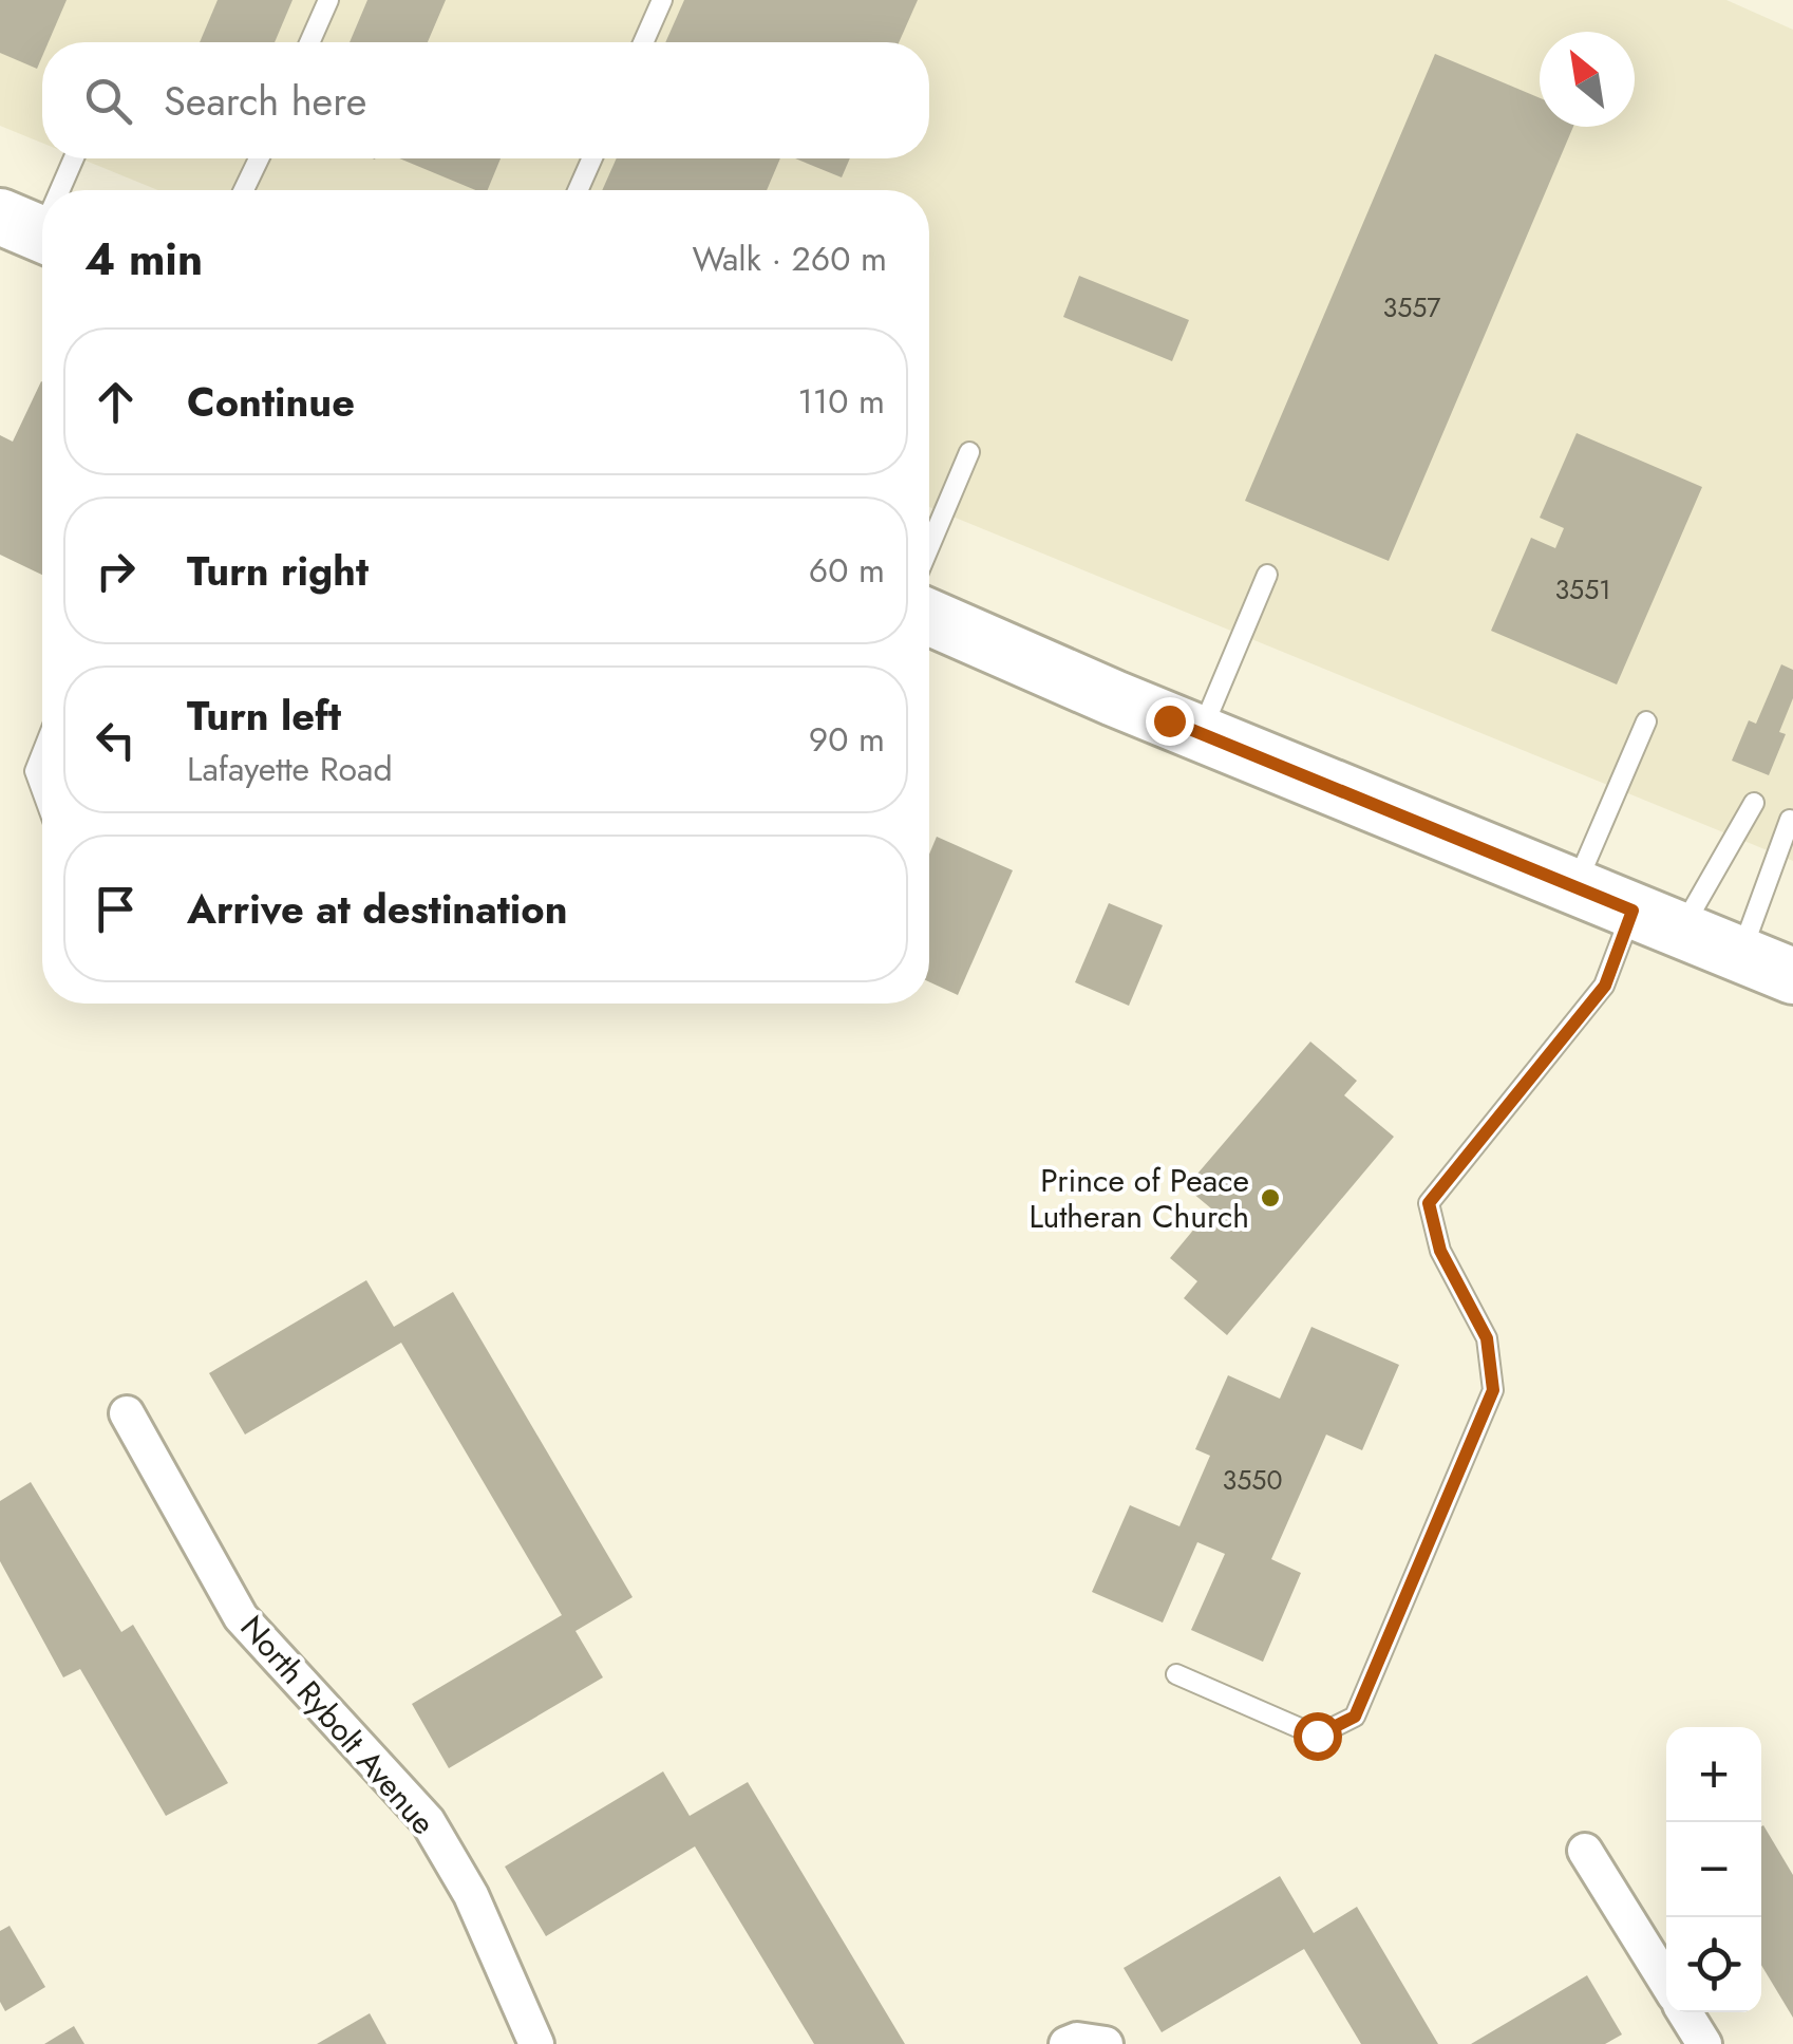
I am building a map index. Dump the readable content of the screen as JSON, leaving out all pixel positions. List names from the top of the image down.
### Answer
{
  "streets": {
    "street": ["North Rybolt Avenue"]
  },
  "places": ["Prince of Peace Lutheran Church"],
  "house_numbers": ["3557", "3551", "3550"],
  "north": "top left",
  "page": {
    "search": "Search here",
    "heading": ["4 min", "Walk · 260 m"],
    "list": [
      ["Continue", "110 m"],
      ["Turn right", "60 m"],
      ["Turn left", "Lafayette Road", "90 m"],
      "Arrive at destination"
    ],
    "map_buttons": ["+", "−"]
  }
}
